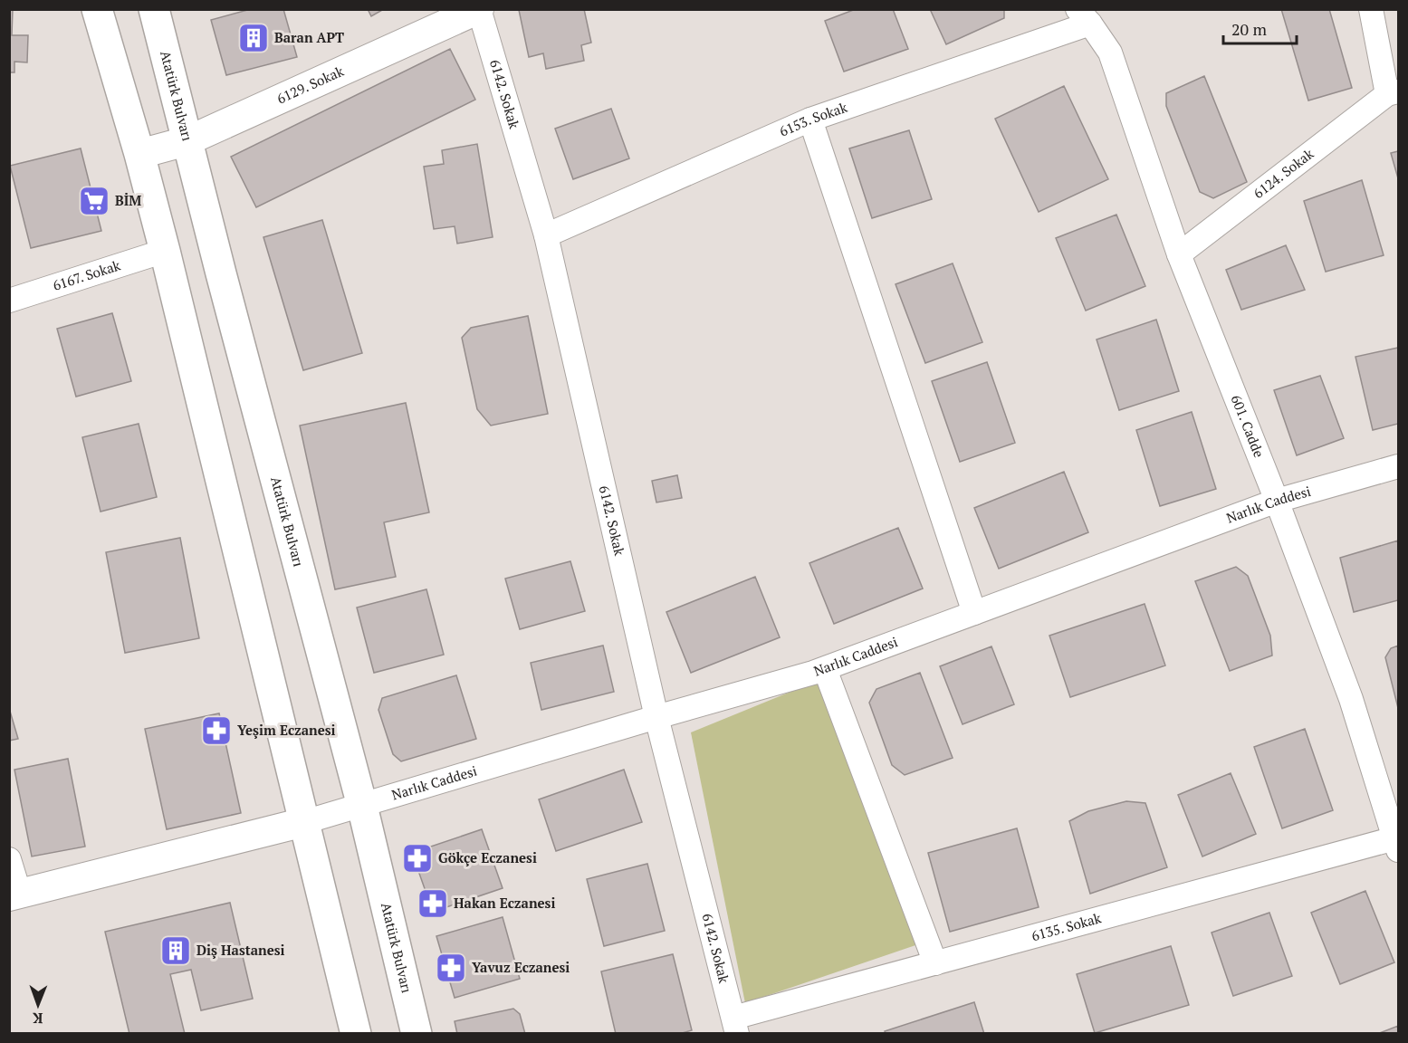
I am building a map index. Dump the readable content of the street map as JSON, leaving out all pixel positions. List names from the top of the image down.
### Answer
{
  "streets": {
    "main road": ["Atatürk Bulvarı"],
    "street": [
      "6129. Sokak",
      "6142. Sokak",
      "6153. Sokak",
      "6124. Sokak",
      "6167. Sokak",
      "601. Cadde",
      "Narlık Caddesi",
      "6135. Sokak"
    ]
  },
  "crossings": [
    ["6129. Sokak", "6142. Sokak"],
    ["6129. Sokak", "Atatürk Bulvarı"],
    ["6142. Sokak", "6153. Sokak"],
    ["6142. Sokak", "Narlık Caddesi"],
    ["6142. Sokak", "6135. Sokak"],
    ["Atatürk Bulvarı", "Narlık Caddesi"],
    ["6153. Sokak", "601. Cadde"],
    ["6124. Sokak", "601. Cadde"],
    ["601. Cadde", "Narlık Caddesi"],
    ["601. Cadde", "6135. Sokak"]
  ],
  "places": {
    "building": ["Baran APT", "Diş Hastanesi"],
    "supermarket": ["BİM"],
    "pharmacy": [
      "Yeşim Eczanesi",
      "Gökçe Eczanesi",
      "Hakan Eczanesi",
      "Yavuz Eczanesi"
    ]
  },
  "scale_bar": "20 m",
  "north": "bottom"
}
